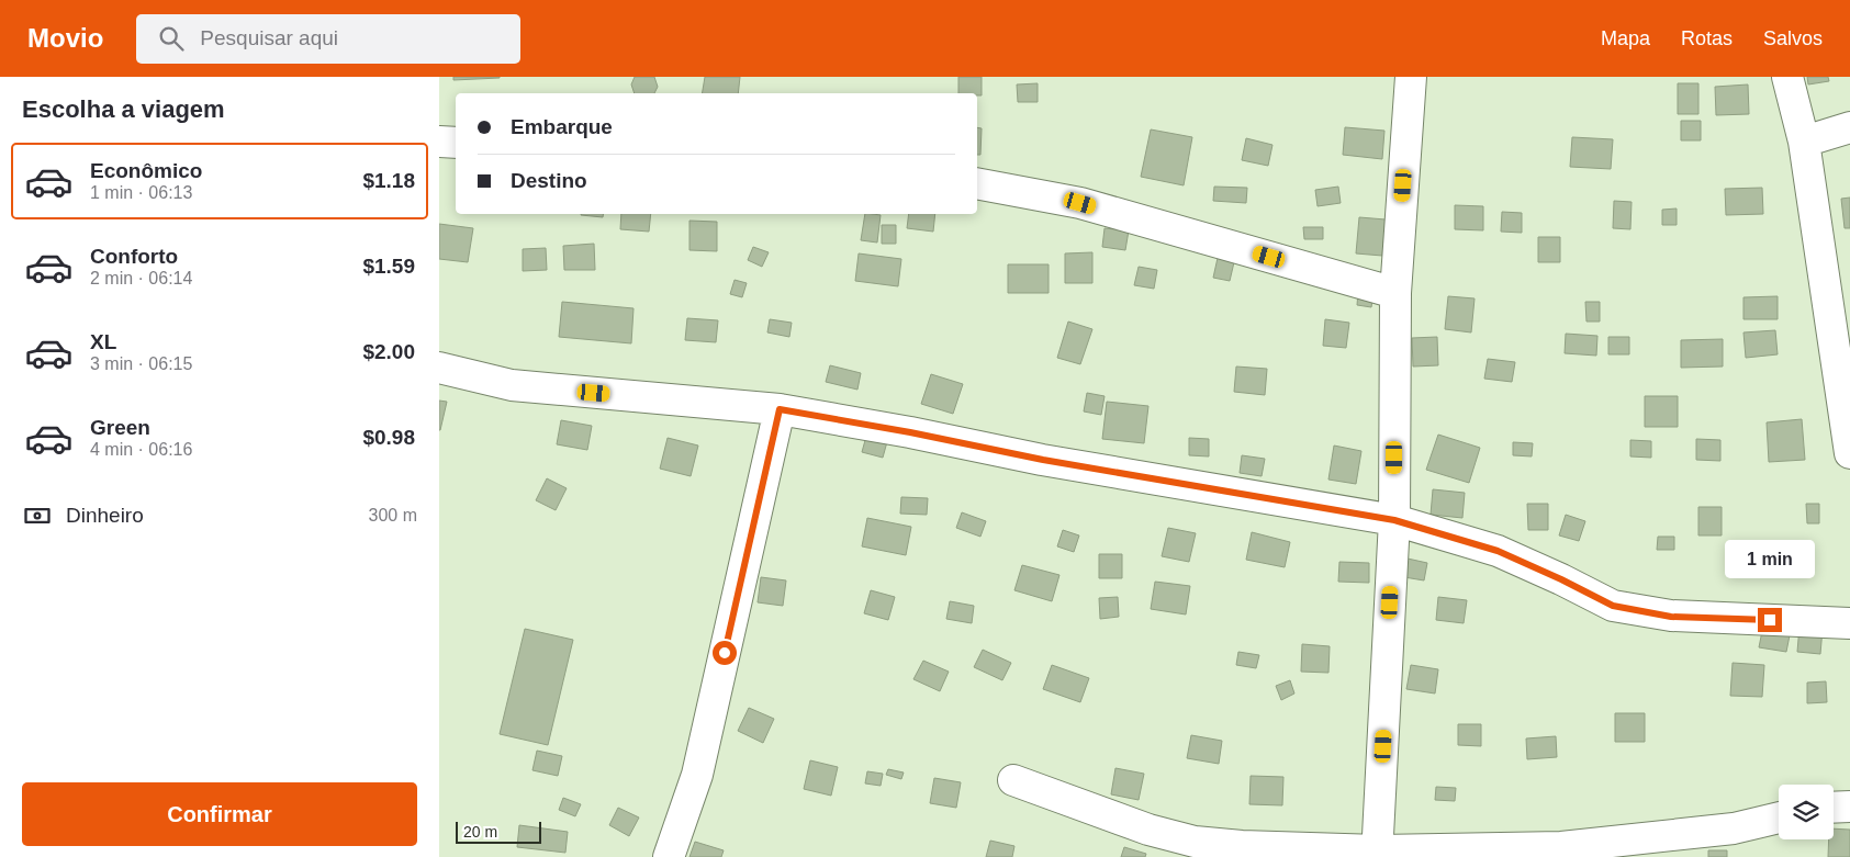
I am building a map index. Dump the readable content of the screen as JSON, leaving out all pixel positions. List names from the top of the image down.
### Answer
{
  "scale_bar": "20 m",
  "page": {
    "header": "Movio",
    "search": "Pesquisar aqui",
    "nav": ["Mapa", "Rotas", "Salvos"],
    "heading": "Escolha a viagem",
    "banner": ["Embarque", "Destino"],
    "list": [
      {
        "name": "Econômico",
        "note": "1 min · 06:13",
        "value": "$1.18"
      },
      {
        "name": "Conforto",
        "note": "2 min · 06:14",
        "value": "$1.59"
      },
      {
        "name": "XL",
        "note": "3 min · 06:15",
        "value": "$2.00"
      },
      {
        "name": "Green",
        "note": "4 min · 06:16",
        "value": "$0.98"
      }
    ],
    "pay": ["Dinheiro", "300 m"],
    "bubble": "1 min",
    "buttons": "Confirmar",
    "scale": "20 m"
  }
}
